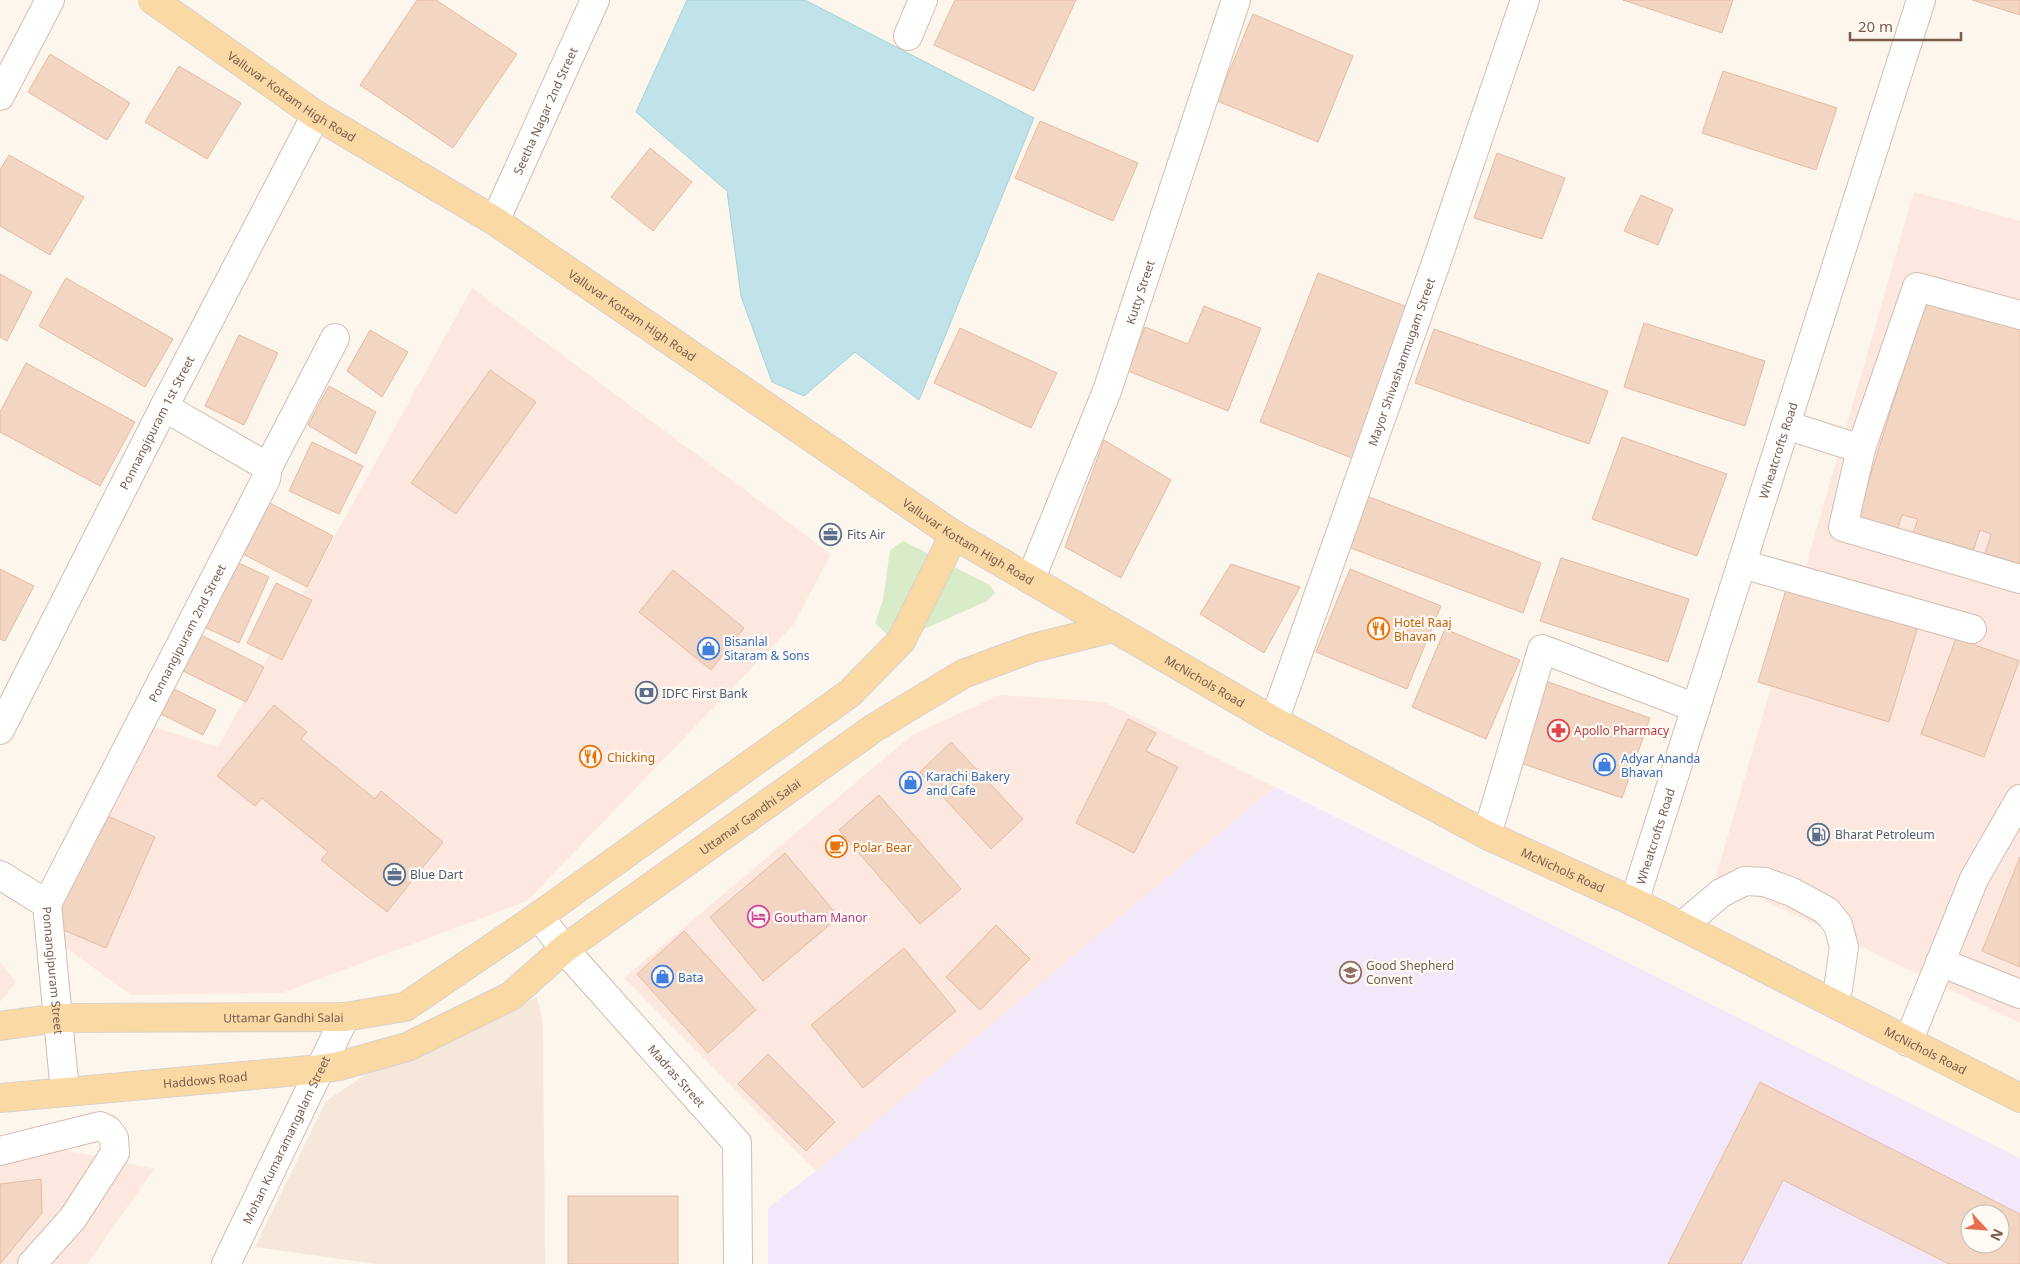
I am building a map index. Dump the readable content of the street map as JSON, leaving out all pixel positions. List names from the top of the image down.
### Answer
{
  "streets": {
    "main road": [
      "Valluvar Kottam High Road",
      "McNichols Road",
      "Uttamar Gandhi Salai",
      "Haddows Road"
    ],
    "street": [
      "Seetha Nagar 2nd Street",
      "Kutty Street",
      "Mayor Shivashanmugam Street",
      "Ponnangipuram 1st Street",
      "Wheatcrofts Road",
      "Ponnangipuram 2nd Street",
      "Ponnangipuram Street",
      "Madras Street",
      "Mohan Kumaramangalam Street"
    ]
  },
  "crossings": [
    ["Valluvar Kottam High Road", "Seetha Nagar 2nd Street"],
    ["Valluvar Kottam High Road", "Kutty Street"],
    ["Valluvar Kottam High Road", "Ponnangipuram 1st Street"],
    ["Valluvar Kottam High Road", "McNichols Road"],
    ["Valluvar Kottam High Road", "Uttamar Gandhi Salai"],
    ["Mayor Shivashanmugam Street", "McNichols Road"],
    ["Wheatcrofts Road", "McNichols Road"],
    ["Ponnangipuram 2nd Street", "Ponnangipuram Street"],
    ["McNichols Road", "Uttamar Gandhi Salai"],
    ["Uttamar Gandhi Salai", "Ponnangipuram Street"],
    ["Uttamar Gandhi Salai", "Madras Street"],
    ["Uttamar Gandhi Salai", "Haddows Road"],
    ["Uttamar Gandhi Salai", "Mohan Kumaramangalam Street"],
    ["Ponnangipuram Street", "Haddows Road"],
    ["Haddows Road", "Mohan Kumaramangalam Street"]
  ],
  "places": {
    "office": ["Fits Air", "Blue Dart"],
    "restaurant": ["Hotel Raaj Bhavan", "Chicking"],
    "shop": [
      "Bisanlal Sitaram & Sons",
      "Adyar Ananda Bhavan",
      "Karachi Bakery and Cafe",
      "Bata"
    ],
    "bank": ["IDFC First Bank"],
    "pharmacy": ["Apollo Pharmacy"],
    "fuel station": ["Bharat Petroleum"],
    "cafe": ["Polar Bear"],
    "hotel": ["Goutham Manor"],
    "school or university": ["Good Shepherd Convent"]
  },
  "scale_bar": "20 m",
  "north": "bottom right"
}
